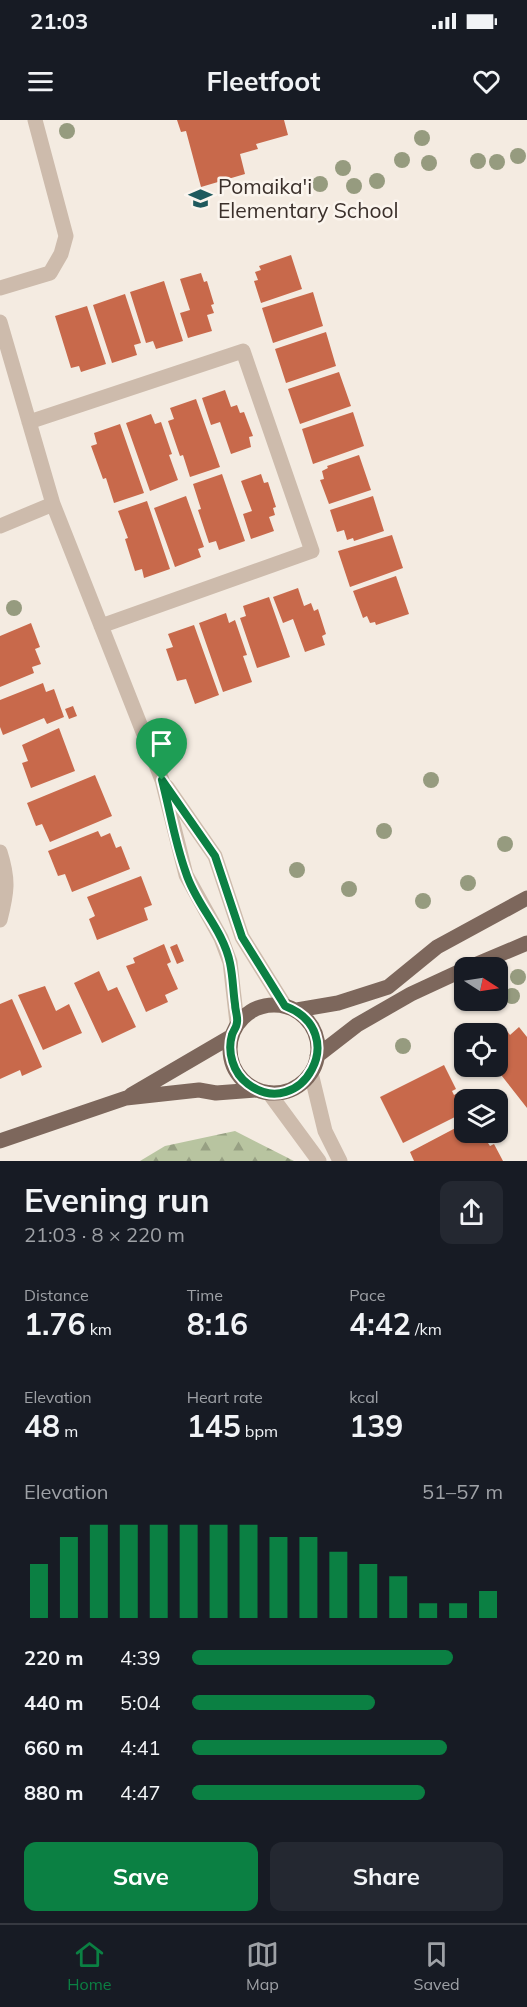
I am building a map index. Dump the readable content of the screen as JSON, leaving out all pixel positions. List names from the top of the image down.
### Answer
{
  "places": {
    "school or university": ["Pomaika'i Elementary School"]
  },
  "north": "right",
  "page": {
    "status": "21:03",
    "header": "Fleetfoot",
    "heading": ["Evening run", "21:03 · 8 × 220 m"],
    "stats": [
      ["Distance", "1.76 km"],
      ["Time", "8:16"],
      ["Pace", "4:42 /km"],
      ["Elevation", "48 m"],
      ["Heart rate", "145 bpm"],
      ["kcal", "139"]
    ],
    "chart": ["Elevation", "51–57 m"],
    "list": [
      {
        "name": "220 m",
        "note": "4:39"
      },
      {
        "name": "440 m",
        "note": "5:04"
      },
      {
        "name": "660 m",
        "note": "4:41"
      },
      {
        "name": "880 m",
        "note": "4:47"
      }
    ],
    "buttons": ["Save", "Share"],
    "tabs": ["Home", "Map", "Saved"]
  }
}
